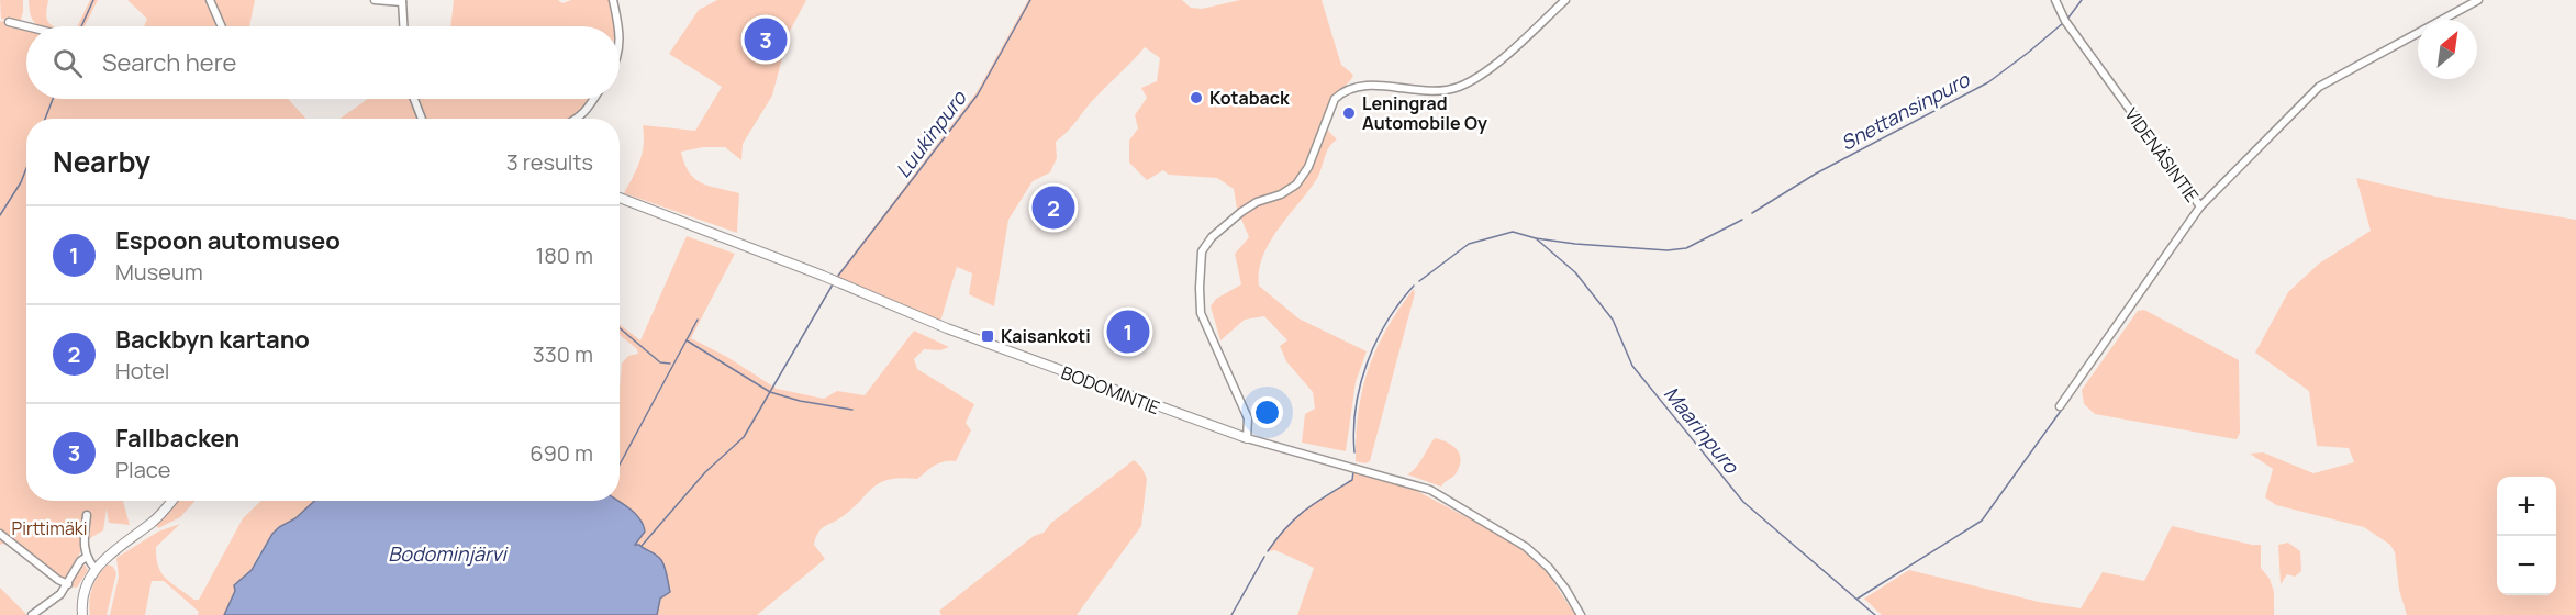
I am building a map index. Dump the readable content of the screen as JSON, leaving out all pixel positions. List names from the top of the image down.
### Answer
{
  "streets": {
    "main road": ["BODOMINTIE"],
    "street": ["VIDENÄSINTIE"]
  },
  "water": [
    "Snettansinpuro",
    "Luukinpuro",
    "Maarinpuro",
    "Bodominjärvi"
  ],
  "parks": ["Pirttimäki"],
  "places": {
    "other": ["Kotaback", "Leningrad Automobile Oy"],
    "transit": ["Kaisankoti"]
  },
  "north": "top right",
  "page": {
    "pins": ["3", "2", "1"],
    "search": "Search here",
    "heading": ["Nearby", "3 results"],
    "list": [
      {
        "mark": "1",
        "name": "Espoon automuseo",
        "note": "Museum",
        "value": "180 m"
      },
      {
        "mark": "2",
        "name": "Backbyn kartano",
        "note": "Hotel",
        "value": "330 m"
      },
      {
        "mark": "3",
        "name": "Fallbacken",
        "note": "Place",
        "value": "690 m"
      }
    ],
    "map_buttons": ["+", "−"]
  }
}
